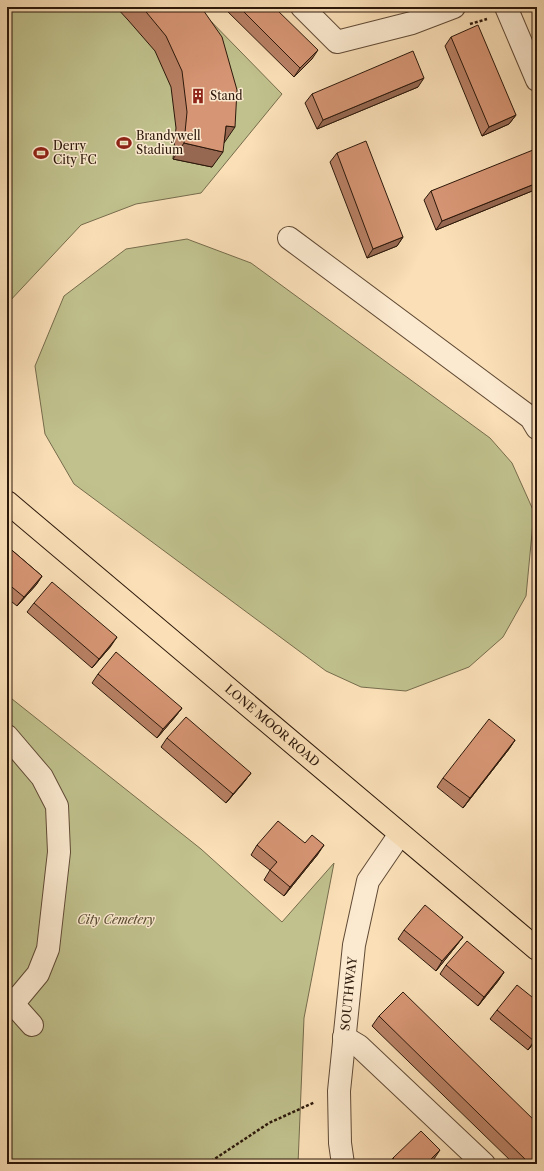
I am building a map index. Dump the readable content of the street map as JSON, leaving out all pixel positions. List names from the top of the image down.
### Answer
{
  "streets": {
    "main road": ["LONE MOOR ROAD"],
    "street": ["SOUTHWAY"]
  },
  "crossings": [
    ["LONE MOOR ROAD", "SOUTHWAY"]
  ],
  "parks": ["City Cemetery"],
  "places": {
    "building": ["Stand"],
    "sports": ["Brandywell Stadium", "Derry City FC"]
  }
}
